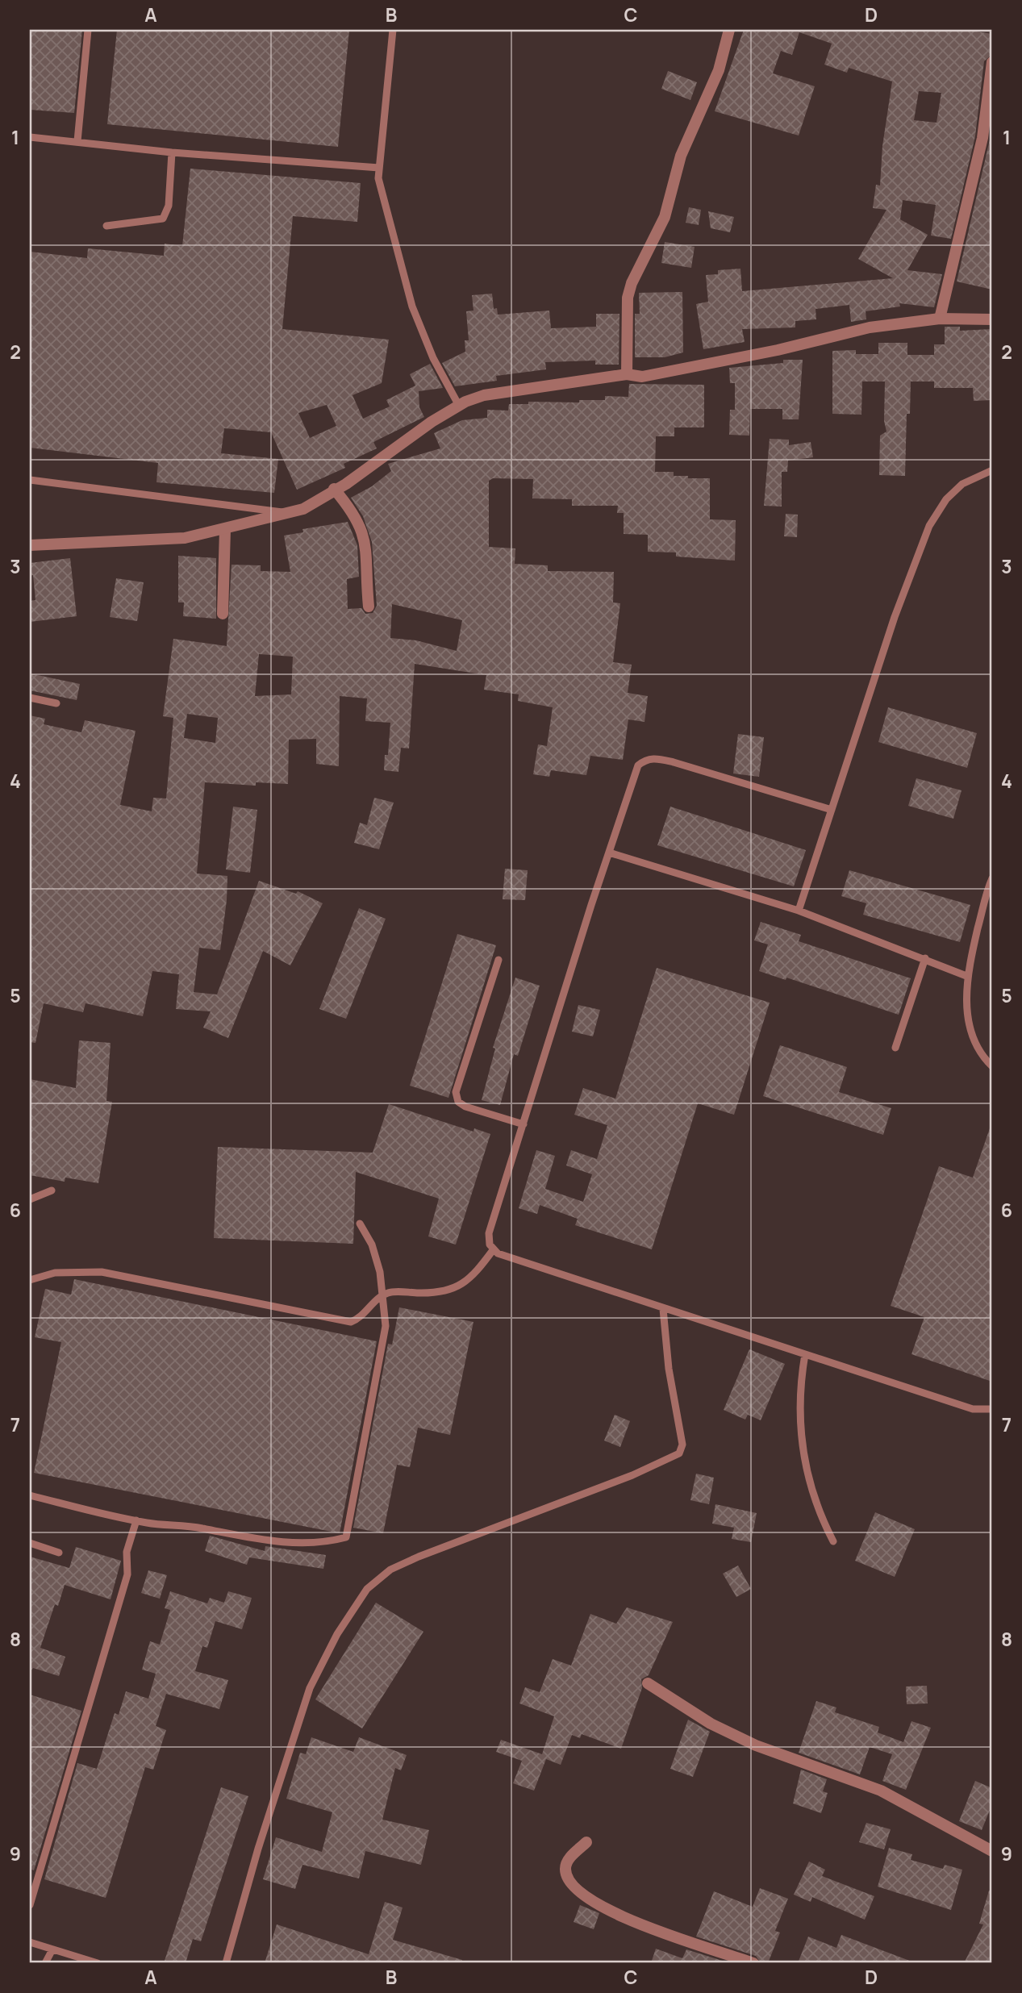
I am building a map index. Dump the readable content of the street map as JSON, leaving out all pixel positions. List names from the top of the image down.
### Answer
{
  "grid": {
    "columns": [
      "A",
      "B",
      "C",
      "D"
    ],
    "rows": [
      "1",
      "2",
      "3",
      "4",
      "5",
      "6",
      "7",
      "8",
      "9"
    ]
  }
}
